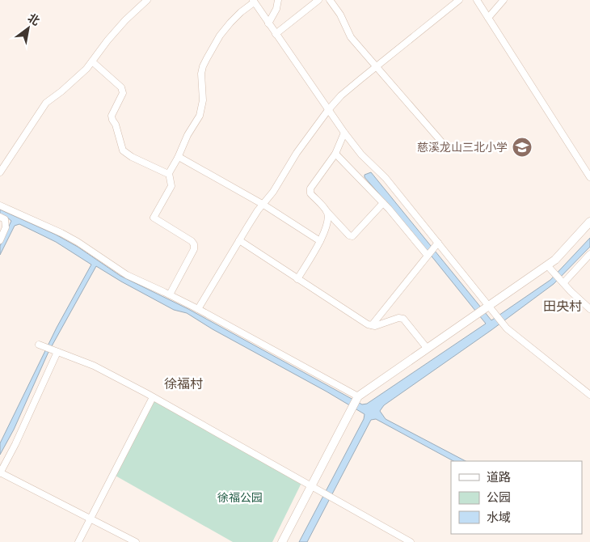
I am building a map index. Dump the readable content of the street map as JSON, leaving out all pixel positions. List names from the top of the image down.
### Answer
{
  "districts": ["田央村", "徐福村"],
  "parks": ["徐福公园"],
  "places": {
    "school or university": ["慈溪龙山三北小学"]
  },
  "legend": ["道路", "公园", "水域"],
  "north": "top right"
}
